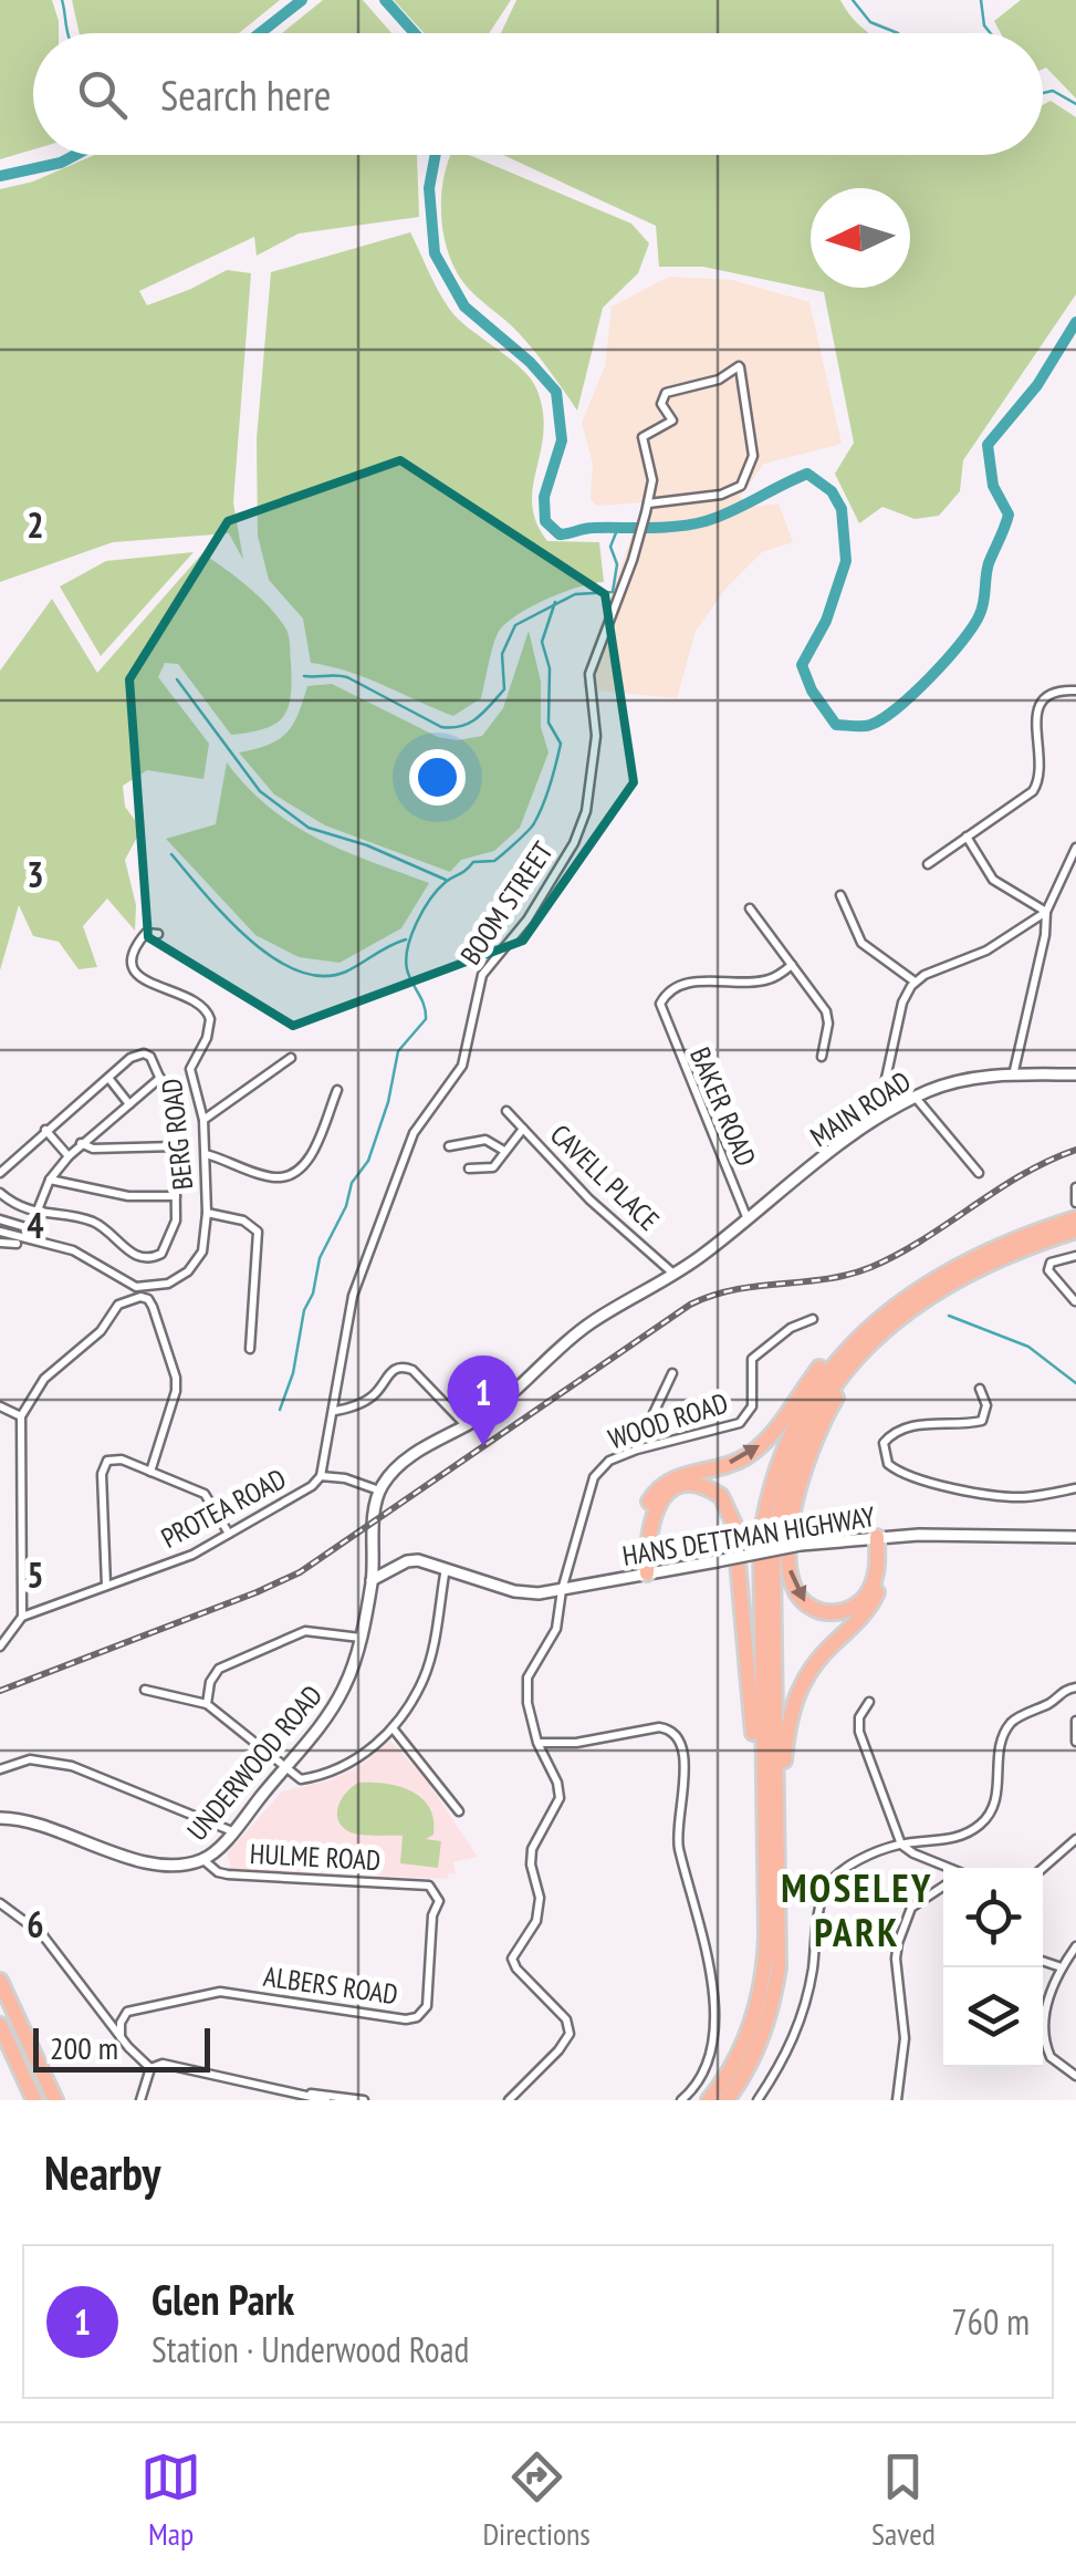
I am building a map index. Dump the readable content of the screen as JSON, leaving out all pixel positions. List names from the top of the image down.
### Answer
{
  "streets": {
    "main road": ["MAIN ROAD", "HANS DETTMAN HIGHWAY", "UNDERWOOD ROAD"],
    "street": [
      "BOOM STREET",
      "BAKER ROAD",
      "BERG ROAD",
      "CAVELL PLACE",
      "WOOD ROAD",
      "PROTEA ROAD",
      "HULME ROAD",
      "ALBERS ROAD"
    ]
  },
  "crossings": [
    ["BOOM STREET", "PROTEA ROAD"],
    ["BAKER ROAD", "MAIN ROAD"],
    ["WOOD ROAD", "HANS DETTMAN HIGHWAY"],
    ["PROTEA ROAD", "UNDERWOOD ROAD"],
    ["UNDERWOOD ROAD", "HULME ROAD"],
    ["HULME ROAD", "ALBERS ROAD"]
  ],
  "districts": ["MOSELEY PARK"],
  "scale_bar": "200 m",
  "north": "left",
  "page": {
    "search": "Search here",
    "pins": "1",
    "scale": "200 m",
    "heading": "Nearby",
    "list": [
      {
        "mark": "1",
        "name": "Glen Park",
        "note": "Station · Underwood Road",
        "value": "760 m"
      }
    ],
    "nav": ["Map", "Directions", "Saved"]
  },
  "grid": {
    "rows": [
      "2",
      "3",
      "4",
      "5",
      "6"
    ]
  }
}
